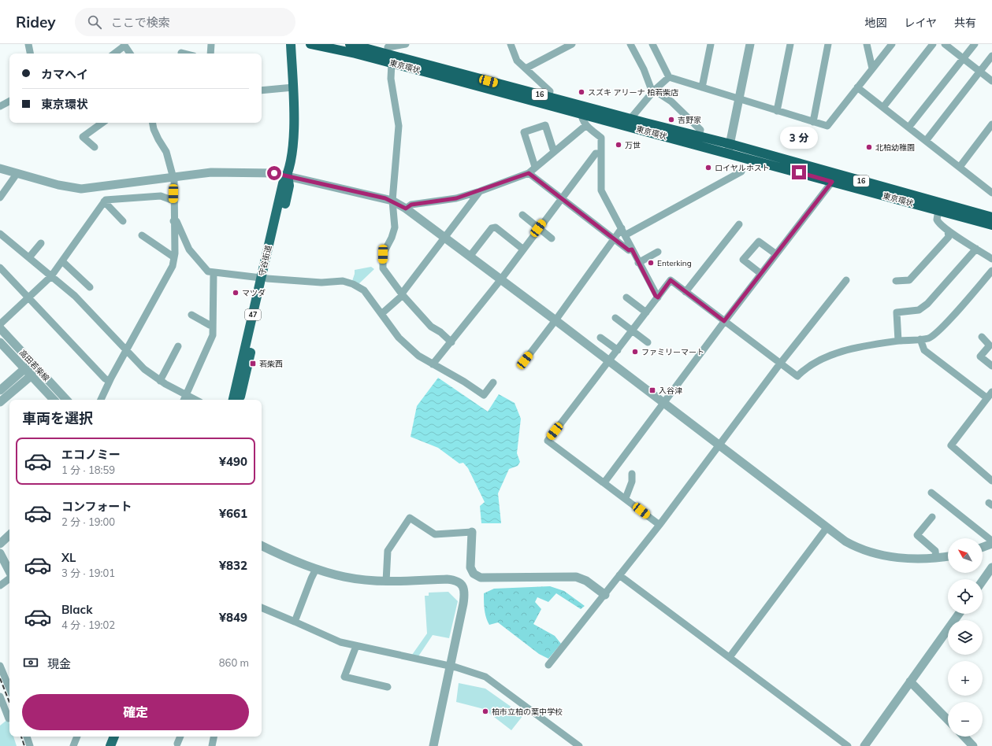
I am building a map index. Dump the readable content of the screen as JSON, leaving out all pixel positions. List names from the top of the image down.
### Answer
{
  "streets": {
    "highway": ["東京環状", "16"],
    "main road": ["守谷街道", "47"],
    "street": ["高田若柴線"]
  },
  "places": {
    "other": [
      "スズキ アリーナ 柏若柴店",
      "吉野家",
      "万世",
      "北柏幼稚園",
      "ロイヤルホスト",
      "Enterking",
      "マツダ",
      "ファミリーマート",
      "柏市立柏の葉中学校"
    ],
    "transit": ["若柴西", "入谷津"]
  },
  "north": "top left",
  "page": {
    "header": "Ridey",
    "search": "ここで検索",
    "nav": ["地図", "レイヤ", "共有"],
    "banner": ["カマヘイ", "東京環状"],
    "bubble": "3 分",
    "heading": "車両を選択",
    "list": [
      {
        "name": "エコノミー",
        "note": "1 分 · 18:59",
        "value": "¥490"
      },
      {
        "name": "コンフォート",
        "note": "2 分 · 19:00",
        "value": "¥661"
      },
      {
        "name": "XL",
        "note": "3 分 · 19:01",
        "value": "¥832"
      },
      {
        "name": "Black",
        "note": "4 分 · 19:02",
        "value": "¥849"
      }
    ],
    "map_buttons": ["+", "−"],
    "pay": ["現金", "860 m"],
    "buttons": "確定"
  }
}
